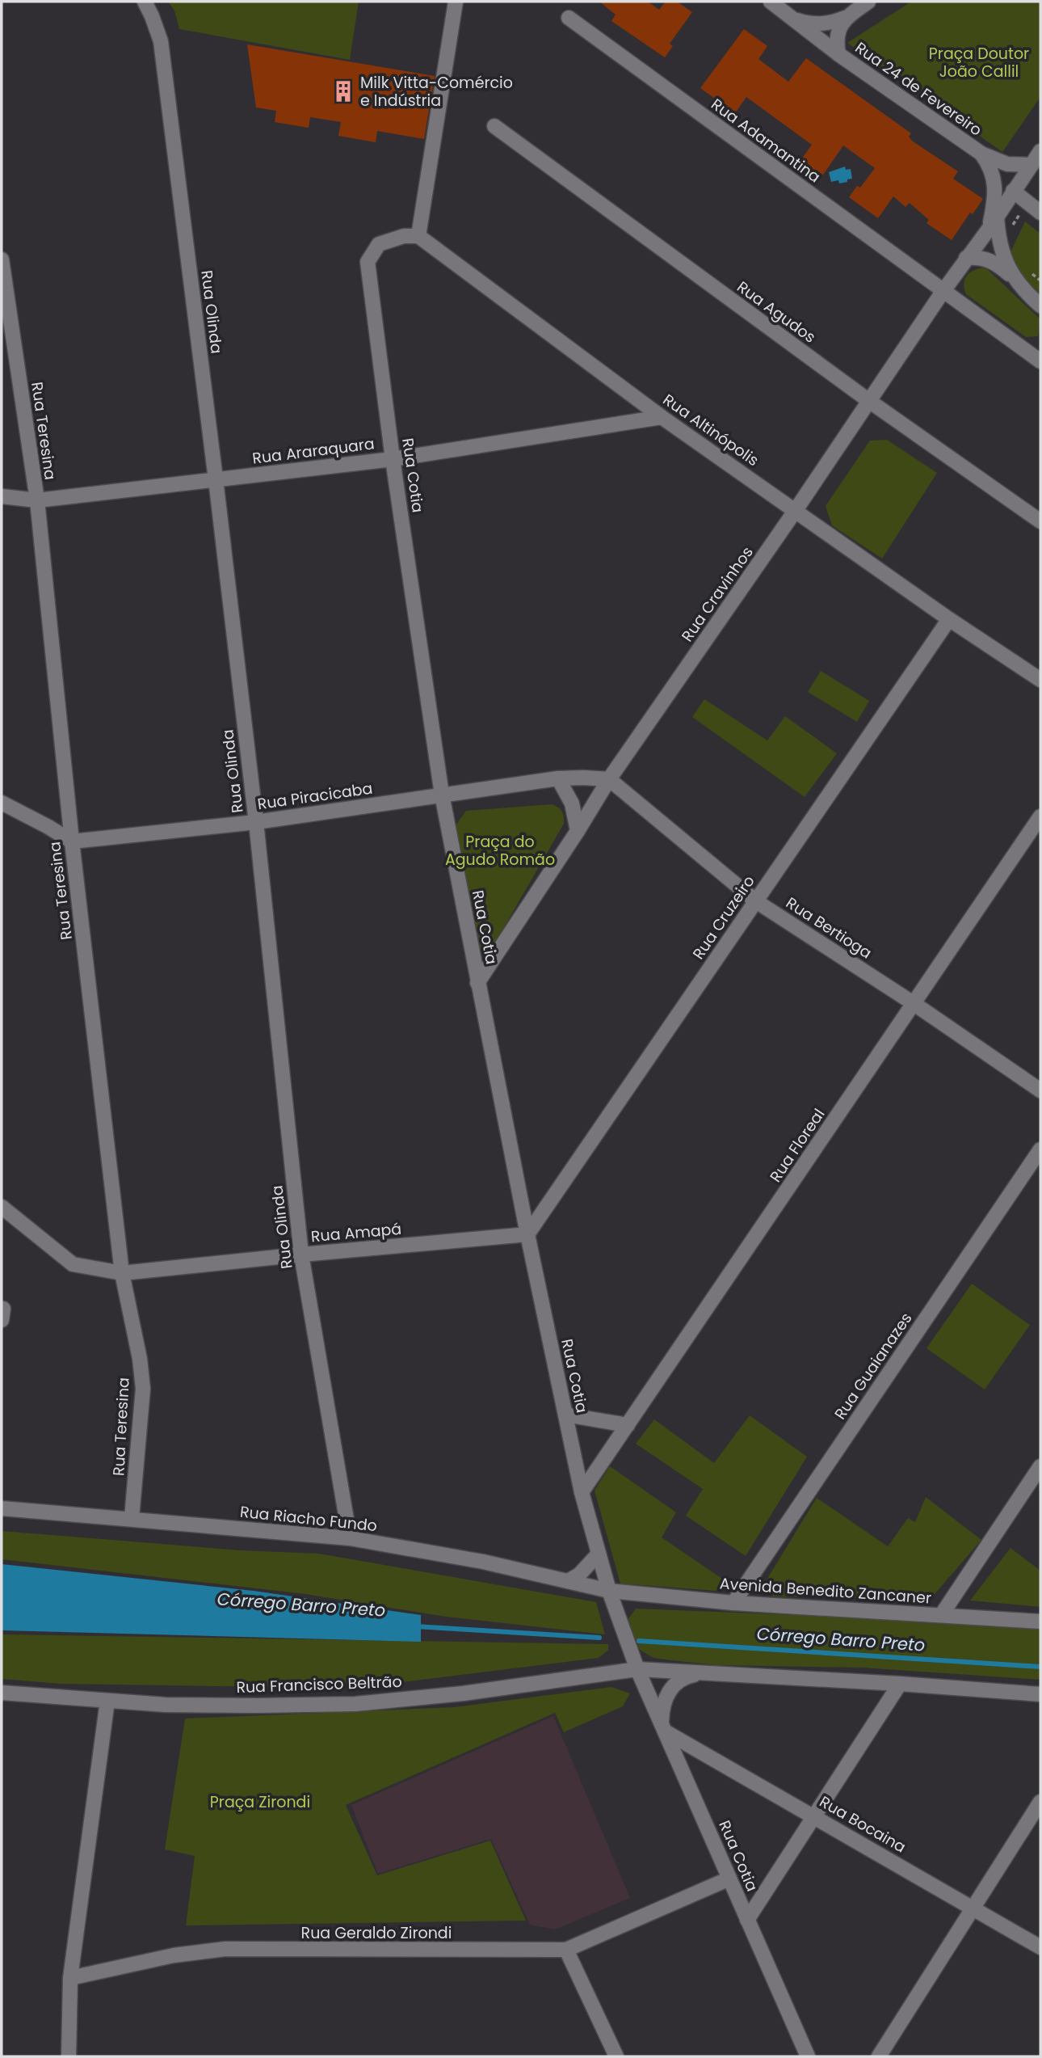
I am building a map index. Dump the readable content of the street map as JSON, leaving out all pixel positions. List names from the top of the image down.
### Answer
{
  "streets": {
    "street": [
      "Rua 24 de Fevereiro",
      "Rua Adamantina",
      "Rua Olinda",
      "Rua Agudos",
      "Rua Altinópolis",
      "Rua Teresina",
      "Rua Araraquara",
      "Rua Cotia",
      "Rua Cravinhos",
      "Rua Piracicaba",
      "Rua Cruzeiro",
      "Rua Bertioga",
      "Rua Floreal",
      "Rua Amapá",
      "Rua Guaianazes",
      "Rua Riacho Fundo",
      "Avenida Benedito Zancaner",
      "Rua Francisco Beltrão",
      "Rua Bocaina",
      "Rua Geraldo Zirondi"
    ]
  },
  "crossings": [
    ["Rua 24 de Fevereiro", "Rua Cravinhos"],
    ["Rua Adamantina", "Rua Cravinhos"],
    ["Rua Olinda", "Rua Araraquara"],
    ["Rua Olinda", "Rua Piracicaba"],
    ["Rua Olinda", "Rua Amapá"],
    ["Rua Olinda", "Rua Riacho Fundo"],
    ["Rua Agudos", "Rua Cravinhos"],
    ["Rua Altinópolis", "Rua Araraquara"],
    ["Rua Altinópolis", "Rua Cotia"],
    ["Rua Altinópolis", "Rua Cravinhos"],
    ["Rua Altinópolis", "Rua Cruzeiro"],
    ["Rua Teresina", "Rua Araraquara"],
    ["Rua Teresina", "Rua Piracicaba"],
    ["Rua Teresina", "Rua Amapá"],
    ["Rua Teresina", "Rua Riacho Fundo"],
    ["Rua Araraquara", "Rua Cotia"],
    ["Rua Cotia", "Rua Cravinhos"],
    ["Rua Cotia", "Rua Piracicaba"],
    ["Rua Cotia", "Rua Cruzeiro"],
    ["Rua Cotia", "Rua Floreal"],
    ["Rua Cotia", "Rua Amapá"],
    ["Rua Cotia", "Rua Riacho Fundo"],
    ["Rua Cotia", "Avenida Benedito Zancaner"],
    ["Rua Cotia", "Rua Francisco Beltrão"],
    ["Rua Cotia", "Rua Bocaina"],
    ["Rua Cravinhos", "Rua Piracicaba"],
    ["Rua Cravinhos", "Rua Bertioga"],
    ["Rua Piracicaba", "Rua Bertioga"],
    ["Rua Cruzeiro", "Rua Bertioga"],
    ["Rua Cruzeiro", "Rua Amapá"],
    ["Rua Bertioga", "Rua Floreal"],
    ["Rua Guaianazes", "Avenida Benedito Zancaner"],
    ["Rua Riacho Fundo", "Avenida Benedito Zancaner"]
  ],
  "water": ["Córrego Barro Preto"],
  "parks": ["Praça Doutor João Callil", "Praça do Agudo Romão", "Praça Zirondi"],
  "places": {
    "building": ["Milk Vitta-Comércio e Indústria"]
  }
}
